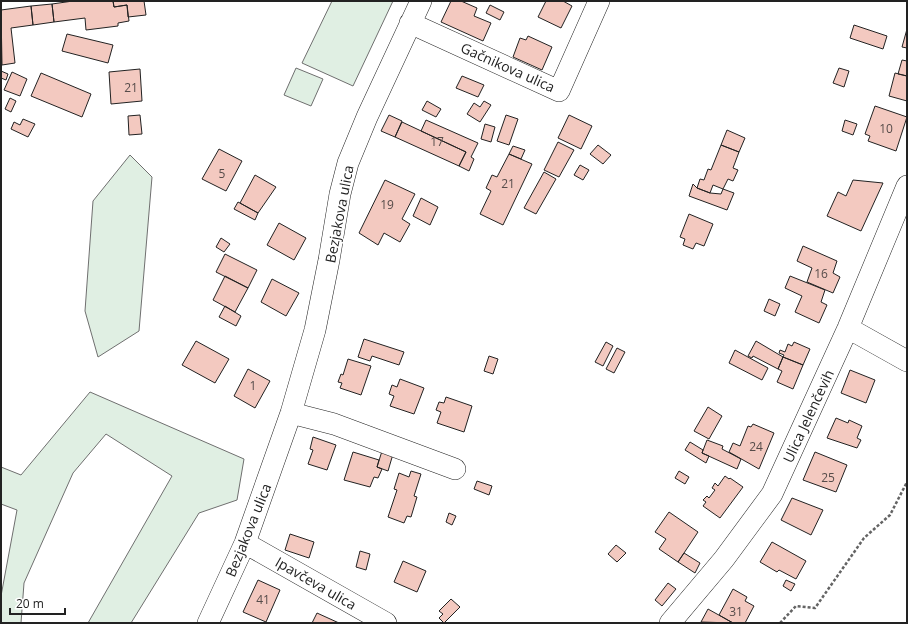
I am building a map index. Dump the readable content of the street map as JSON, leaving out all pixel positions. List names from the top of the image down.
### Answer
{
  "streets": {
    "street": [
      "Gačnikova ulica",
      "Bezjakova ulica",
      "Ulica Jelenčevih",
      "Ipavčeva ulica"
    ]
  },
  "crossings": [
    ["Gačnikova ulica", "Bezjakova ulica"],
    ["Bezjakova ulica", "Ipavčeva ulica"]
  ],
  "house_numbers": [
    "21",
    "10",
    "17",
    "5",
    "21",
    "19",
    "16",
    "1",
    "24",
    "25",
    "41",
    "31"
  ],
  "scale_bar": "20 m"
}
